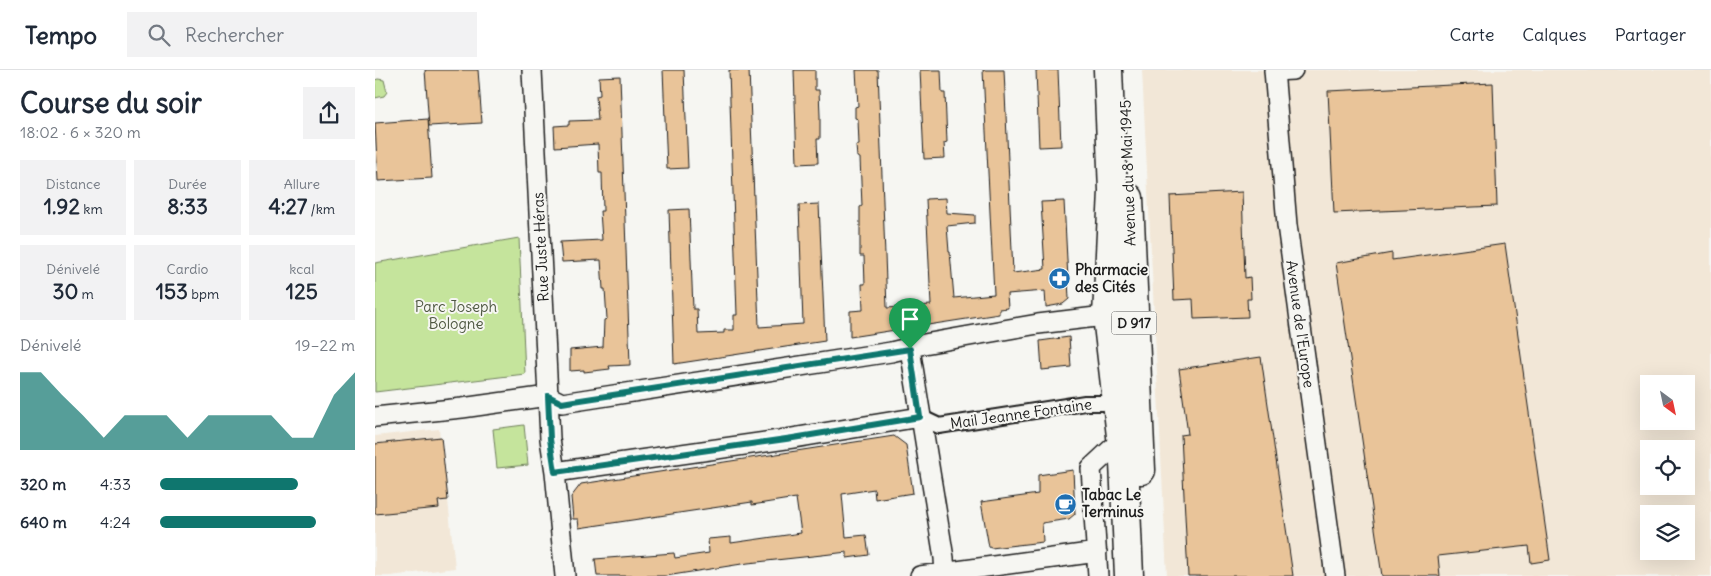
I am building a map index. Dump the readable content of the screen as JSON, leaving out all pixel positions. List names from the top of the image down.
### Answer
{
  "streets": {
    "main road": ["Avenue du 8 Mai 1945", "D 917"],
    "street": ["Rue Juste Héras", "Avenue de l'Europe", "Mail Jeanne Fontaine"]
  },
  "crossings": [
    ["Rue Juste Héras", "Mail Jeanne Fontaine"]
  ],
  "parks": ["Parc Joseph Bologne"],
  "places": {
    "pharmacy": ["Pharmacie des Cités"],
    "cafe": ["Tabac Le Terminus"]
  },
  "north": "bottom right",
  "page": {
    "header": "Tempo",
    "search": "Rechercher",
    "nav": ["Carte", "Calques", "Partager"],
    "heading": ["Course du soir", "18:02 · 6 × 320 m"],
    "stats": [
      ["Distance", "1.92 km"],
      ["Durée", "8:33"],
      ["Allure", "4:27 /km"],
      ["Dénivelé", "30 m"],
      ["Cardio", "153 bpm"],
      ["kcal", "125"]
    ],
    "chart": ["Dénivelé", "19–22 m"],
    "list": [
      {
        "name": "320 m",
        "note": "4:33"
      },
      {
        "name": "640 m",
        "note": "4:24"
      }
    ]
  }
}
